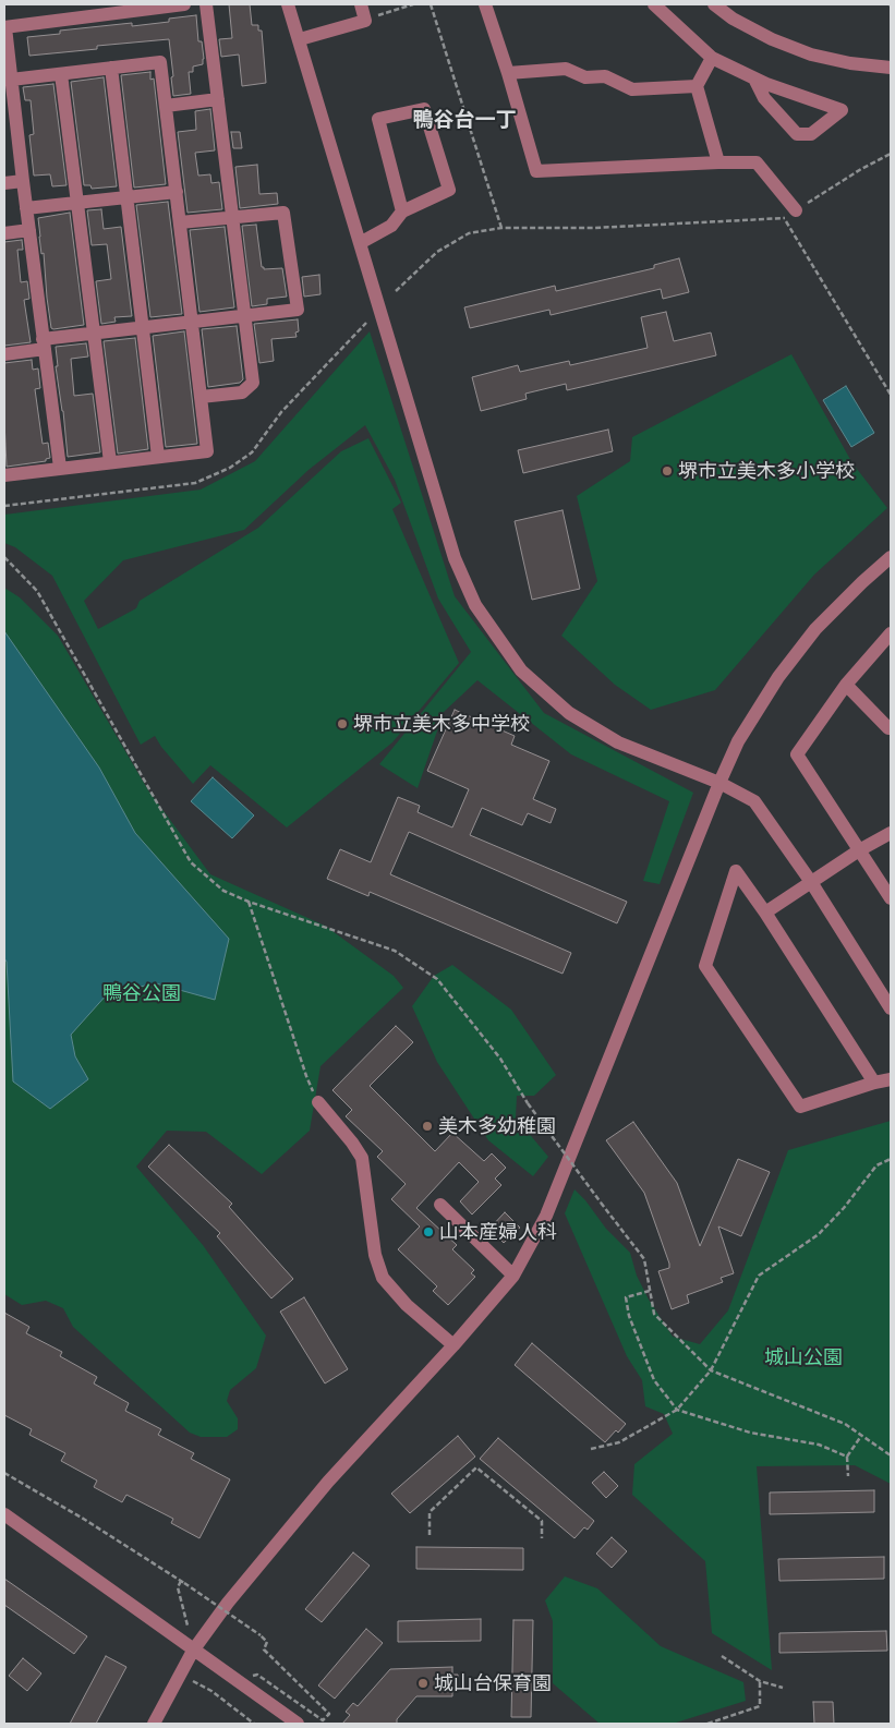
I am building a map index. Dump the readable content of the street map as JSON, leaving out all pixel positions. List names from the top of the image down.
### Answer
{
  "districts": ["鴨谷台一丁"],
  "parks": ["鴨谷公園", "城山公園"],
  "places": [
    "堺市立美木多小学校",
    "堺市立美木多中学校",
    "美木多幼稚園",
    "山本産婦人科",
    "城山台保育園"
  ]
}
